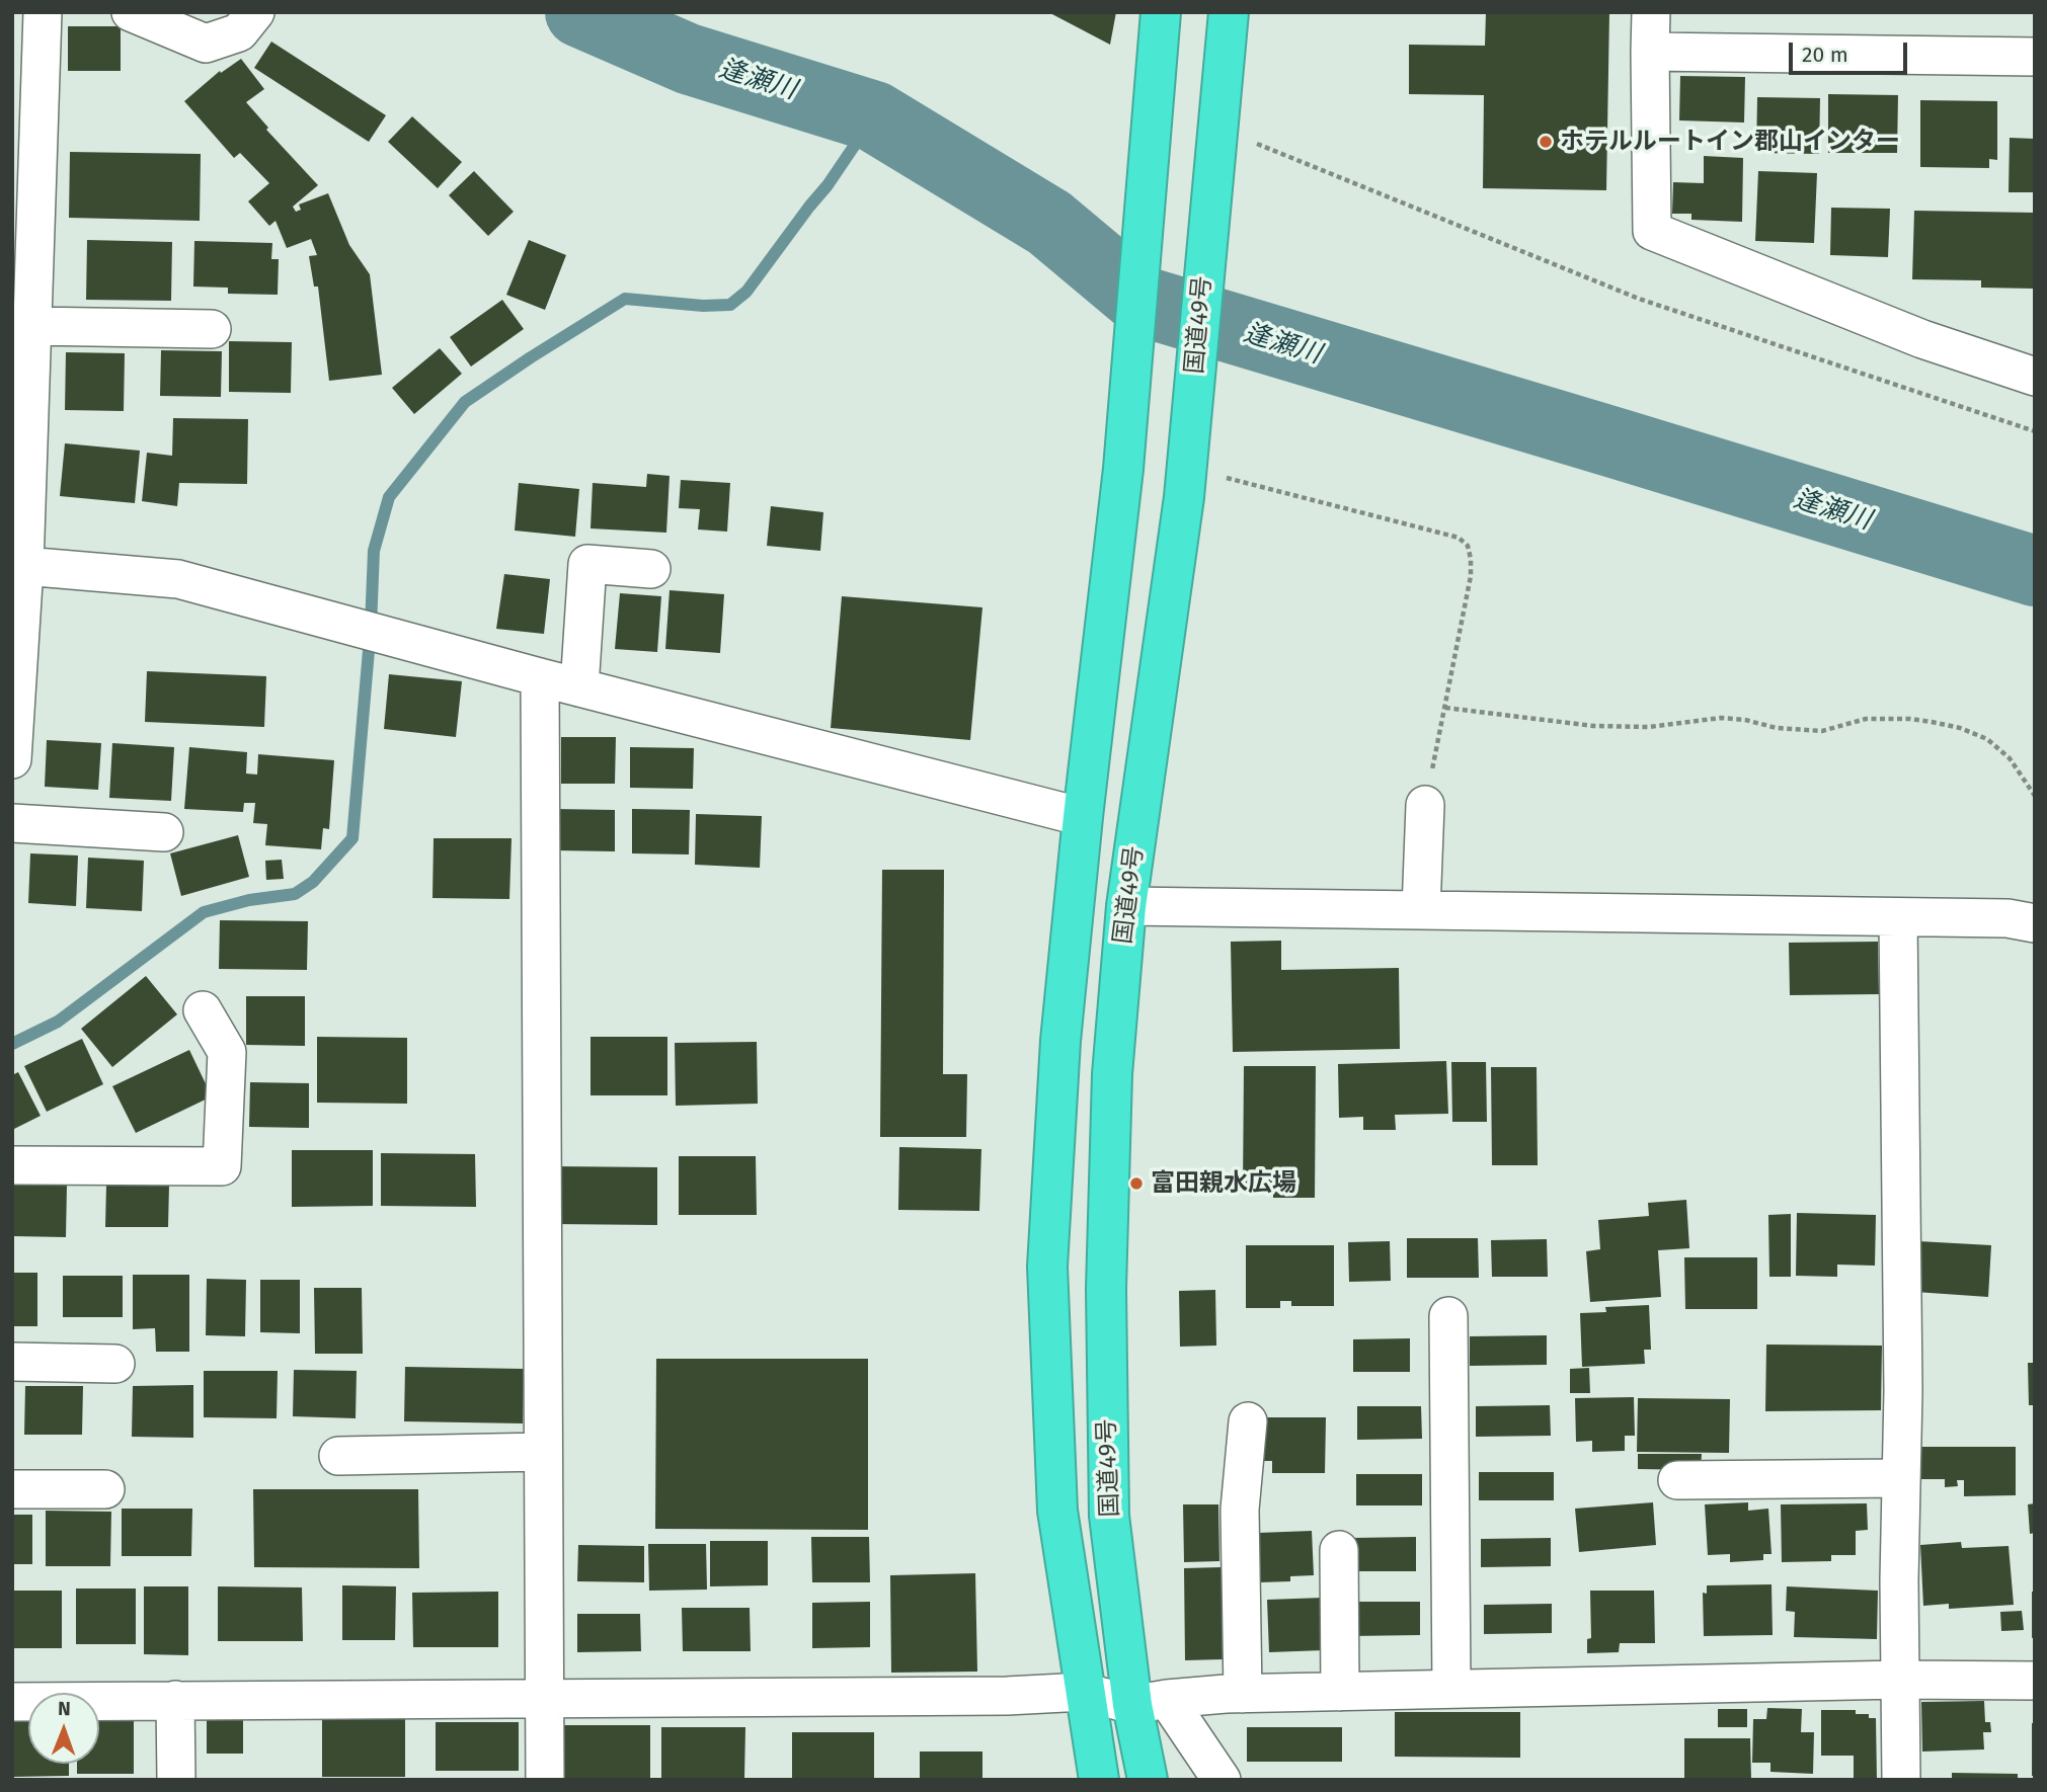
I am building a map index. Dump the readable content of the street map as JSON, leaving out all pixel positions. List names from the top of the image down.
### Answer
{
  "streets": {
    "highway": ["国道49号"]
  },
  "water": ["逢瀬川"],
  "places": ["ホテルルートイン郡山インター", "富田親水広場"],
  "scale_bar": "20 m",
  "north": "top"
}
